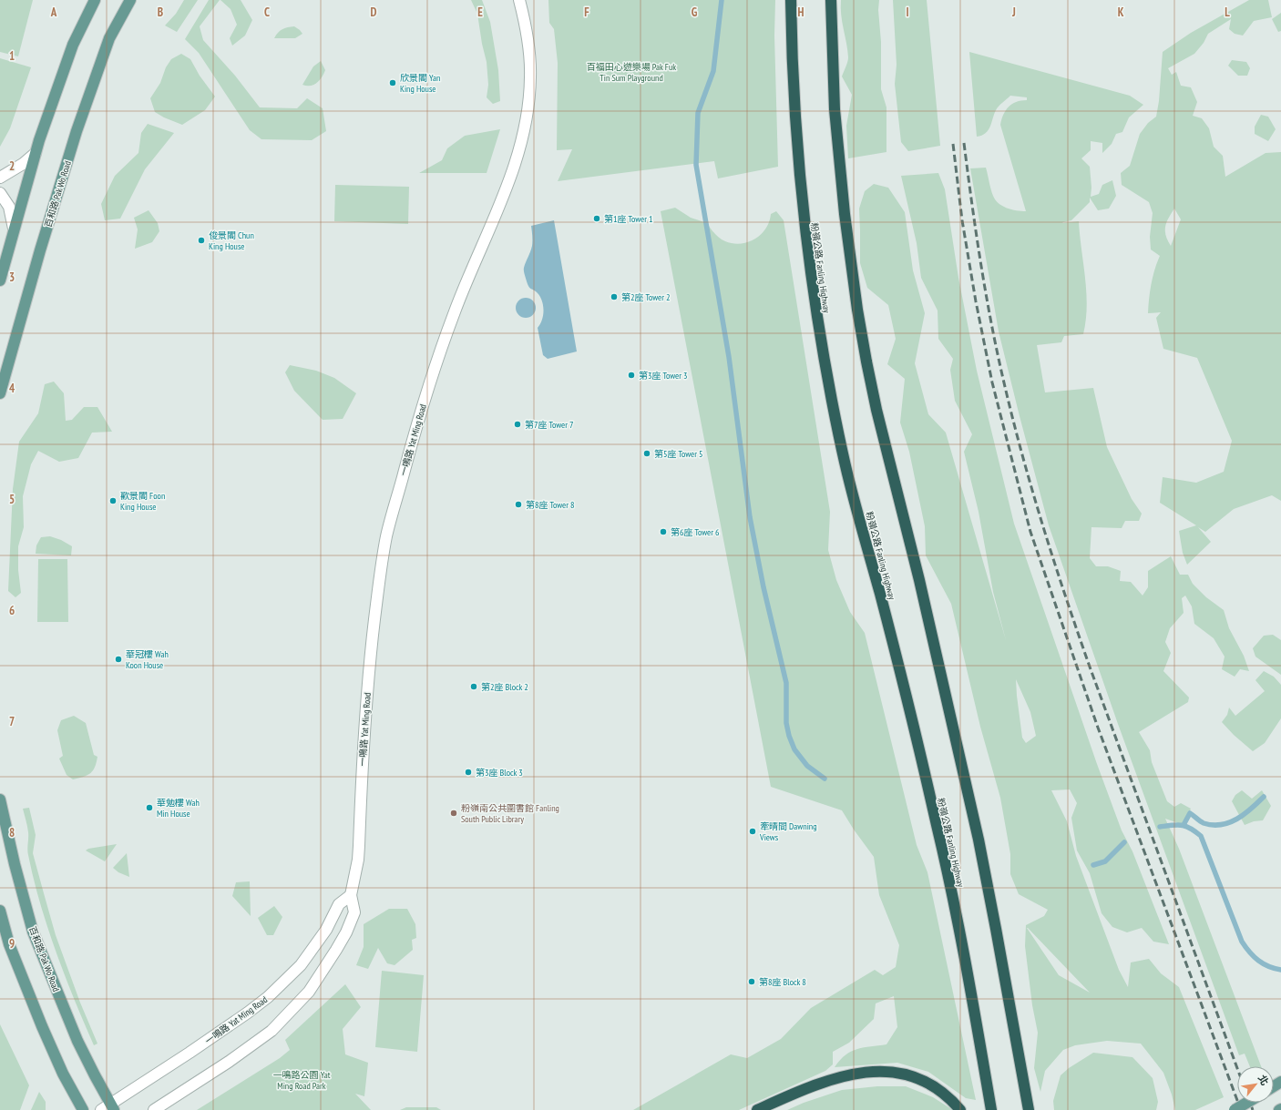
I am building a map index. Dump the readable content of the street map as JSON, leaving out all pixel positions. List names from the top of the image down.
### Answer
{
  "streets": {
    "highway": ["粉嶺公路 Fanling Highway"],
    "main road": ["百和路 Pak Wo Road"],
    "street": ["一鳴路 Yat Ming Road"]
  },
  "crossings": [
    ["百和路 Pak Wo Road", "一鳴路 Yat Ming Road"]
  ],
  "parks": ["百福田心遊樂場 Pak Fuk Tin Sum Playground", "一鳴路公園 Yat Ming Road Park"],
  "places": [
    "欣景閣 Yan King House",
    "第1座 Tower 1",
    "俊景閣 Chun King House",
    "第2座 Tower 2",
    "第3座 Tower 3",
    "第7座 Tower 7",
    "第5座 Tower 5",
    "歡景閣 Foon King House",
    "第8座 Tower 8",
    "第6座 Tower 6",
    "華冠樓 Wah Koon House",
    "第2座 Block 2",
    "第3座 Block 3",
    "華勉樓 Wah Min House",
    "粉嶺南公共圖書館 Fanling South Public Library",
    "牽晴間 Dawning Views",
    "第8座 Block 8"
  ],
  "north": "top right",
  "grid": {
    "columns": [
      "A",
      "B",
      "C",
      "D",
      "E",
      "F",
      "G",
      "H",
      "I",
      "J",
      "K",
      "L"
    ],
    "rows": [
      "1",
      "2",
      "3",
      "4",
      "5",
      "6",
      "7",
      "8",
      "9"
    ]
  }
}
